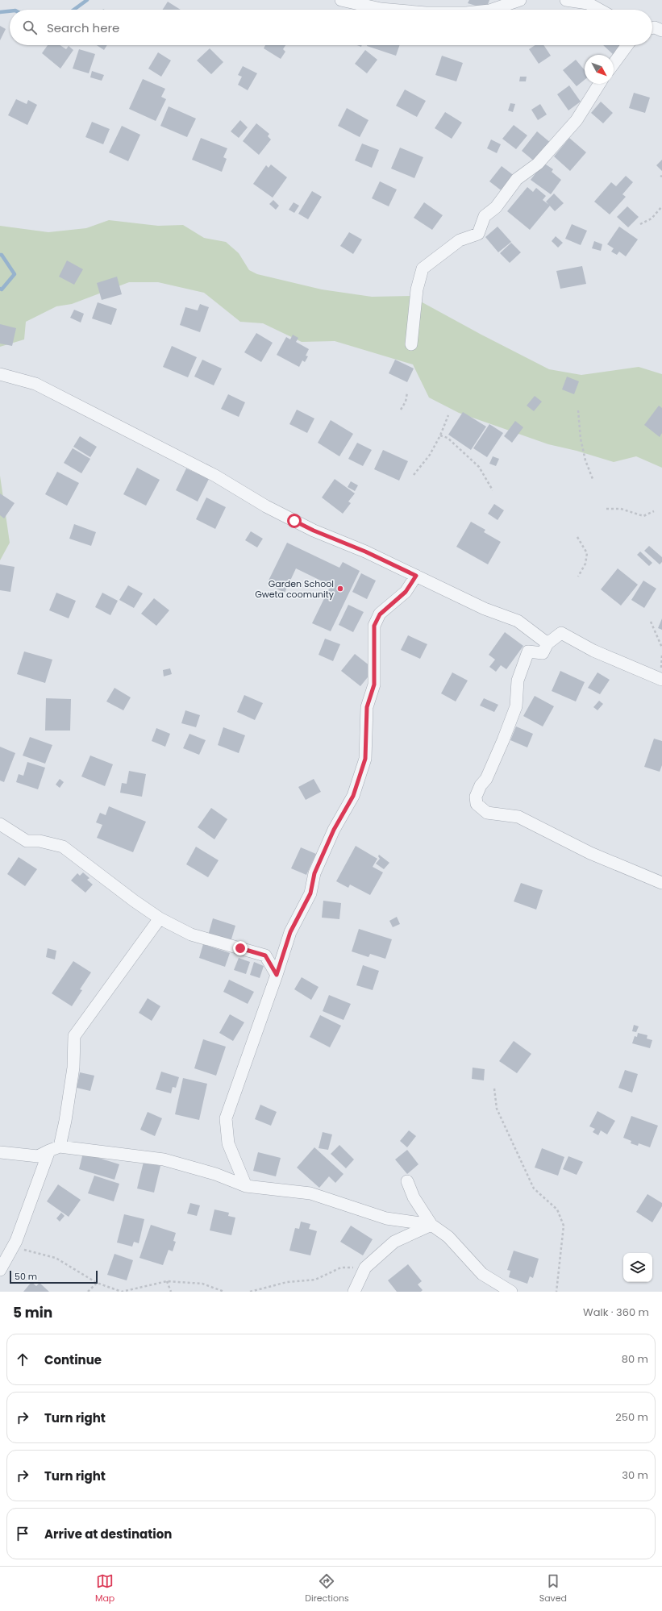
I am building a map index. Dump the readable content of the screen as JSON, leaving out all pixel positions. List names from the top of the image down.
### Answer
{
  "places": ["Garden School Gweta coomunity"],
  "scale_bar": "50 m",
  "north": "bottom right",
  "page": {
    "search": "Search here",
    "scale": "50 m",
    "heading": ["5 min", "Walk · 360 m"],
    "list": [
      ["Continue", "80 m"],
      ["Turn right", "250 m"],
      ["Turn right", "30 m"],
      "Arrive at destination"
    ],
    "nav": ["Map", "Directions", "Saved"]
  }
}
